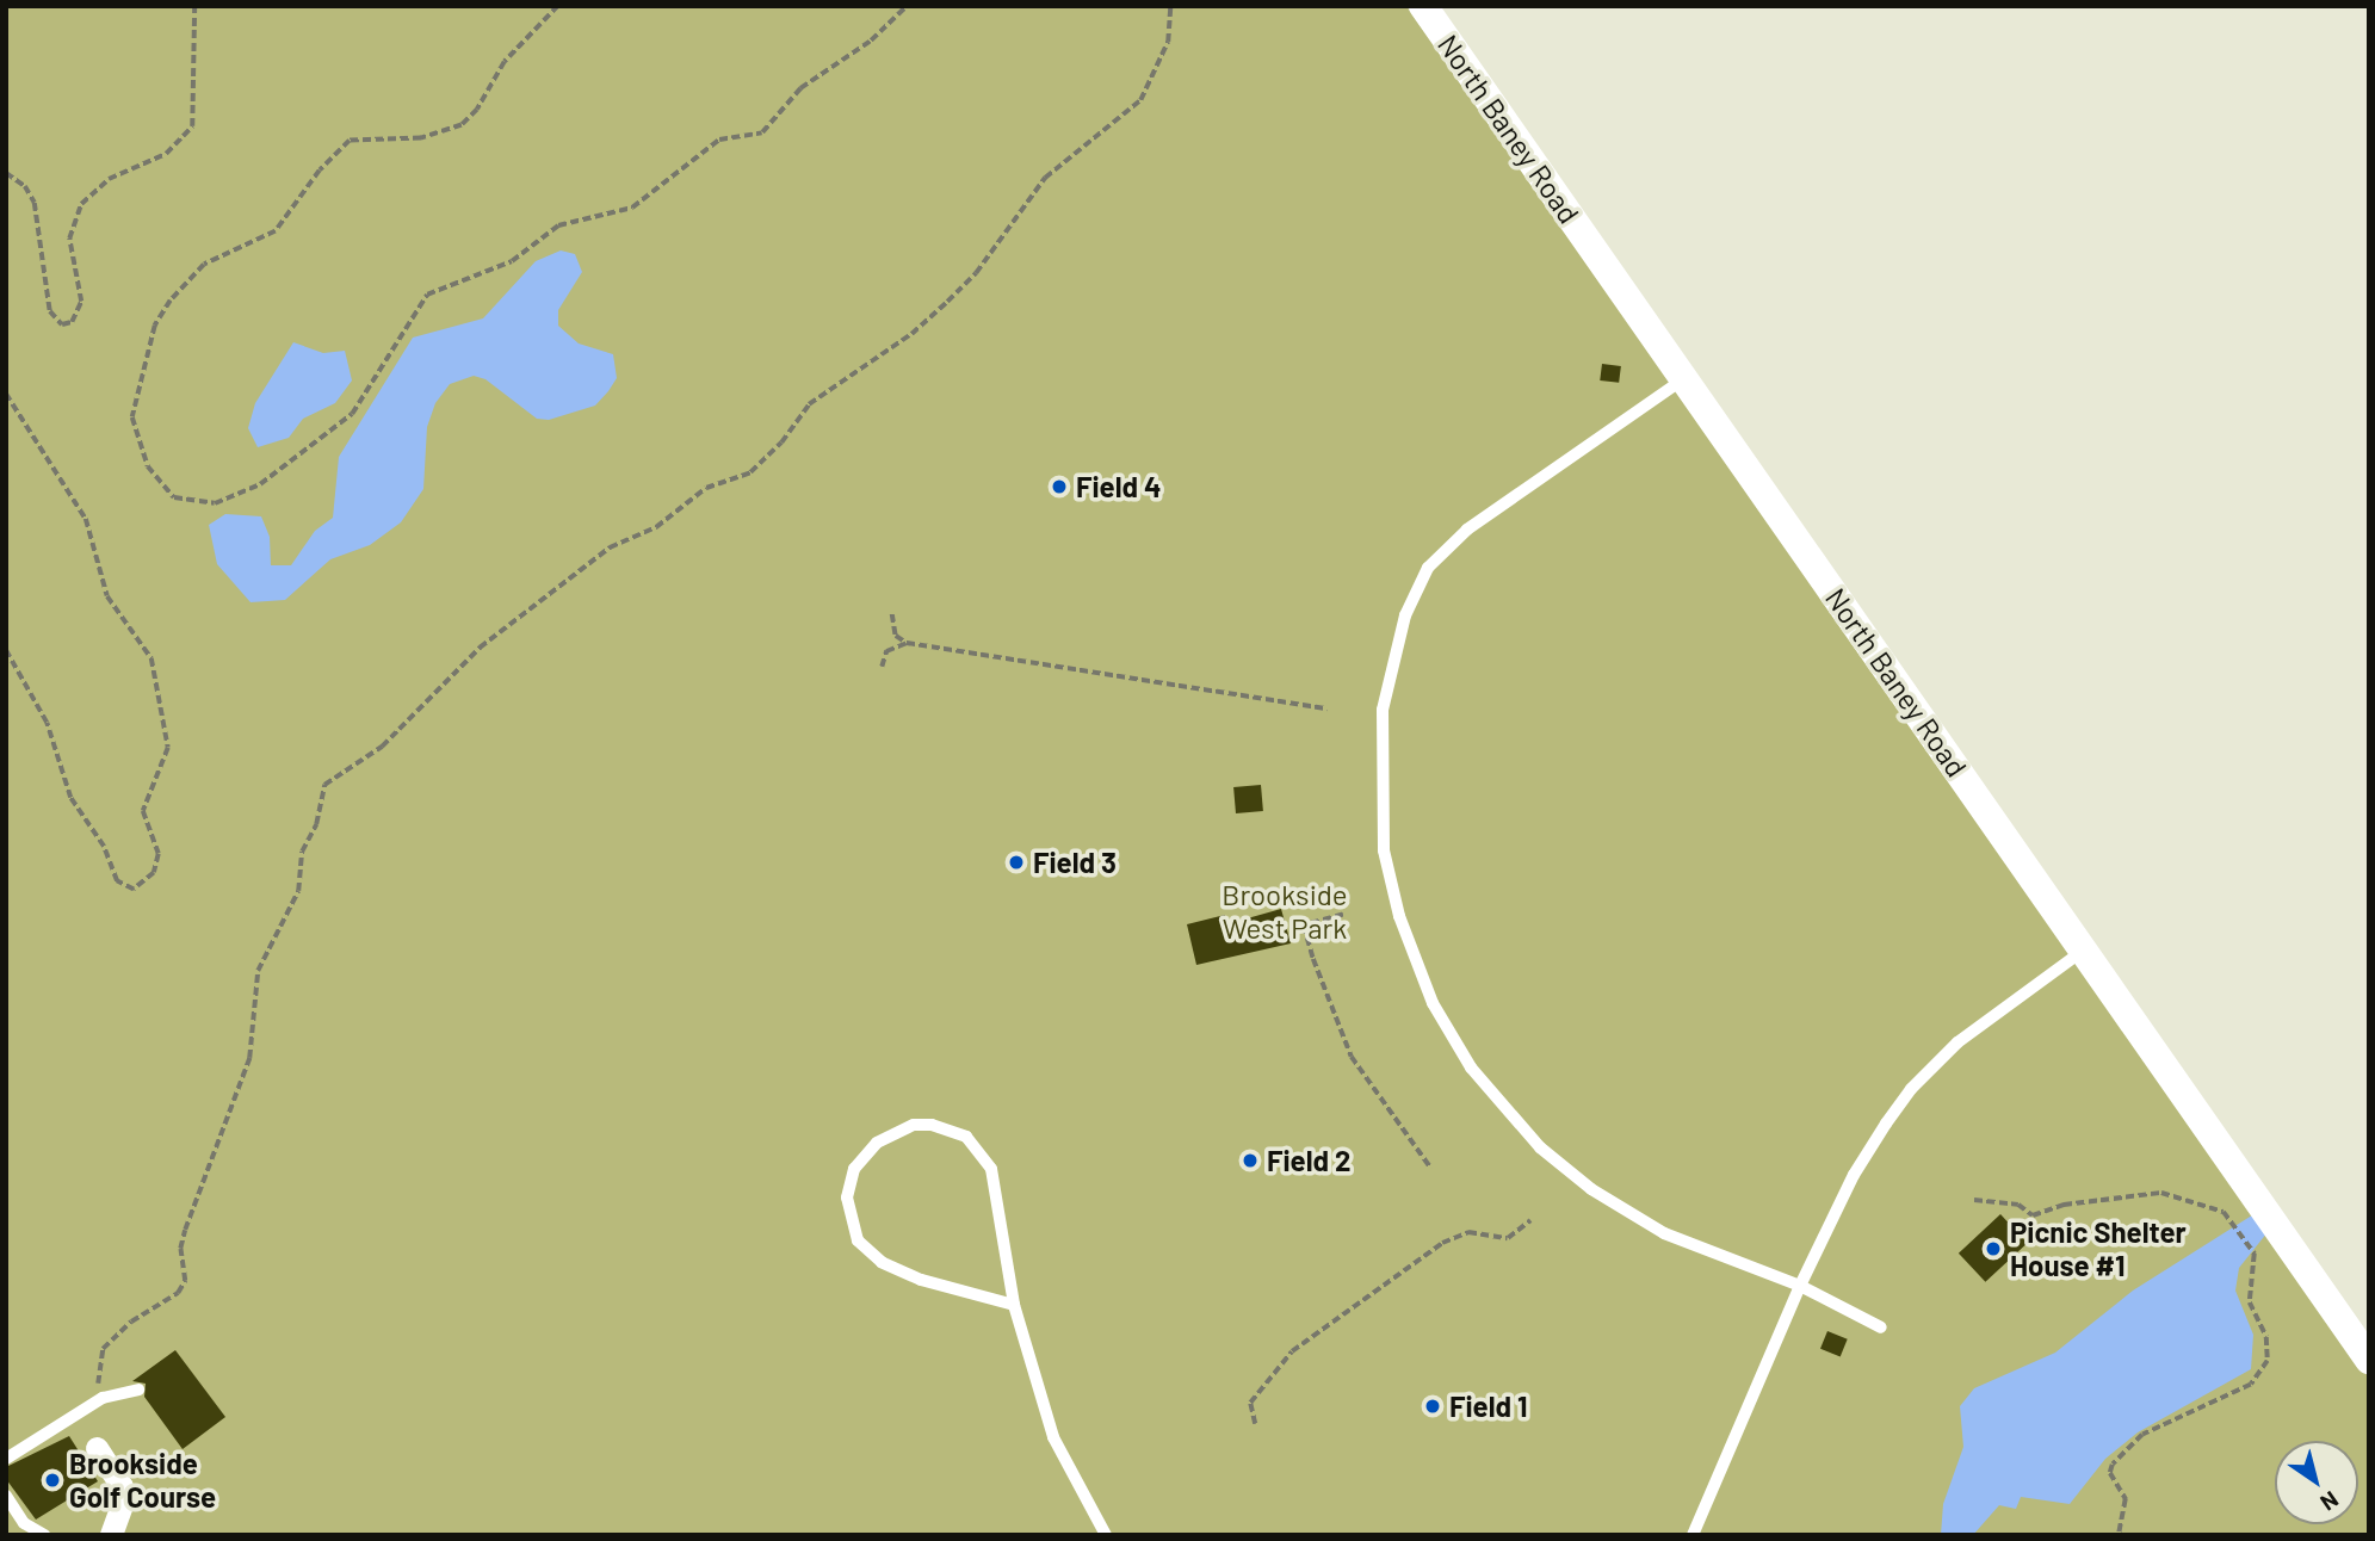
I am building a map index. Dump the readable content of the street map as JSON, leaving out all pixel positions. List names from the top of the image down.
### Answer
{
  "streets": {
    "street": ["North Baney Road"]
  },
  "parks": ["Brookside West Park"],
  "places": [
    "Field 4",
    "Field 3",
    "Field 2",
    "Picnic Shelter House #1",
    "Field 1",
    "Brookside Golf Course"
  ],
  "north": "bottom right"
}
